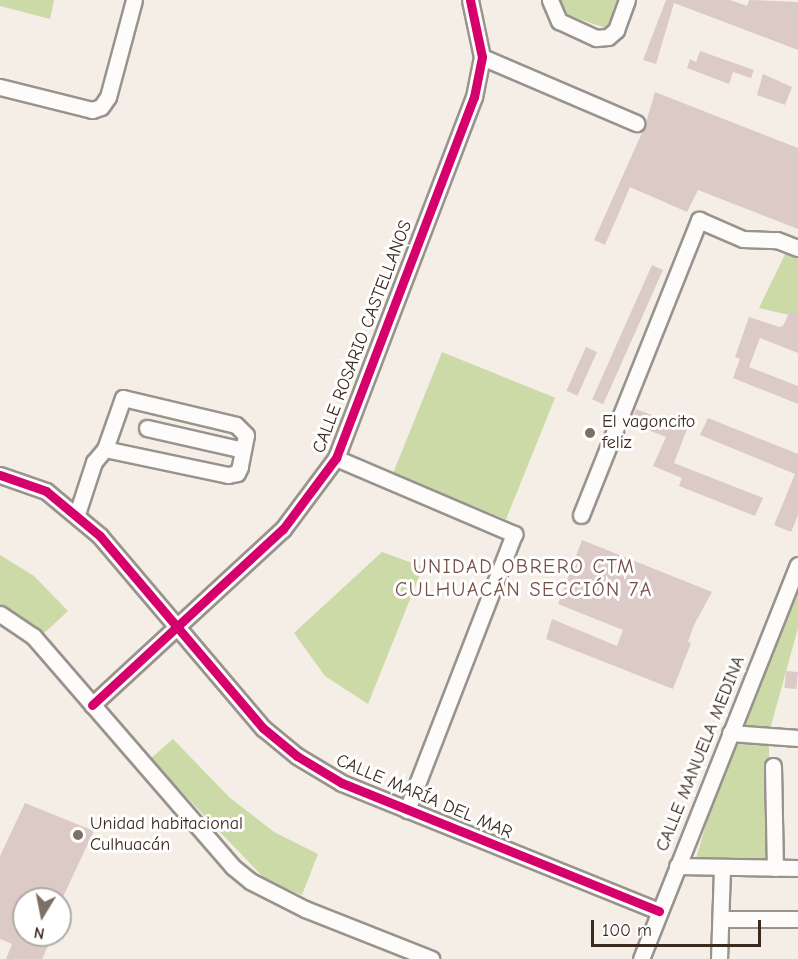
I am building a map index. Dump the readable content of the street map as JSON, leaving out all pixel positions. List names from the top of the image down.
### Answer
{
  "streets": {
    "street": ["CALLE ROSARIO CASTELLANOS", "CALLE MANUELA MEDINA", "CALLE MARÍA DEL MAR"]
  },
  "crossings": [
    ["CALLE ROSARIO CASTELLANOS", "CALLE MARÍA DEL MAR"],
    ["CALLE MANUELA MEDINA", "CALLE MARÍA DEL MAR"]
  ],
  "districts": ["UNIDAD OBRERO CTM CULHUACÁN SECCIÓN 7A"],
  "places": ["El vagoncito feliz", "Unidad habitacional Culhuacán"],
  "scale_bar": "100 m",
  "north": "bottom"
}
